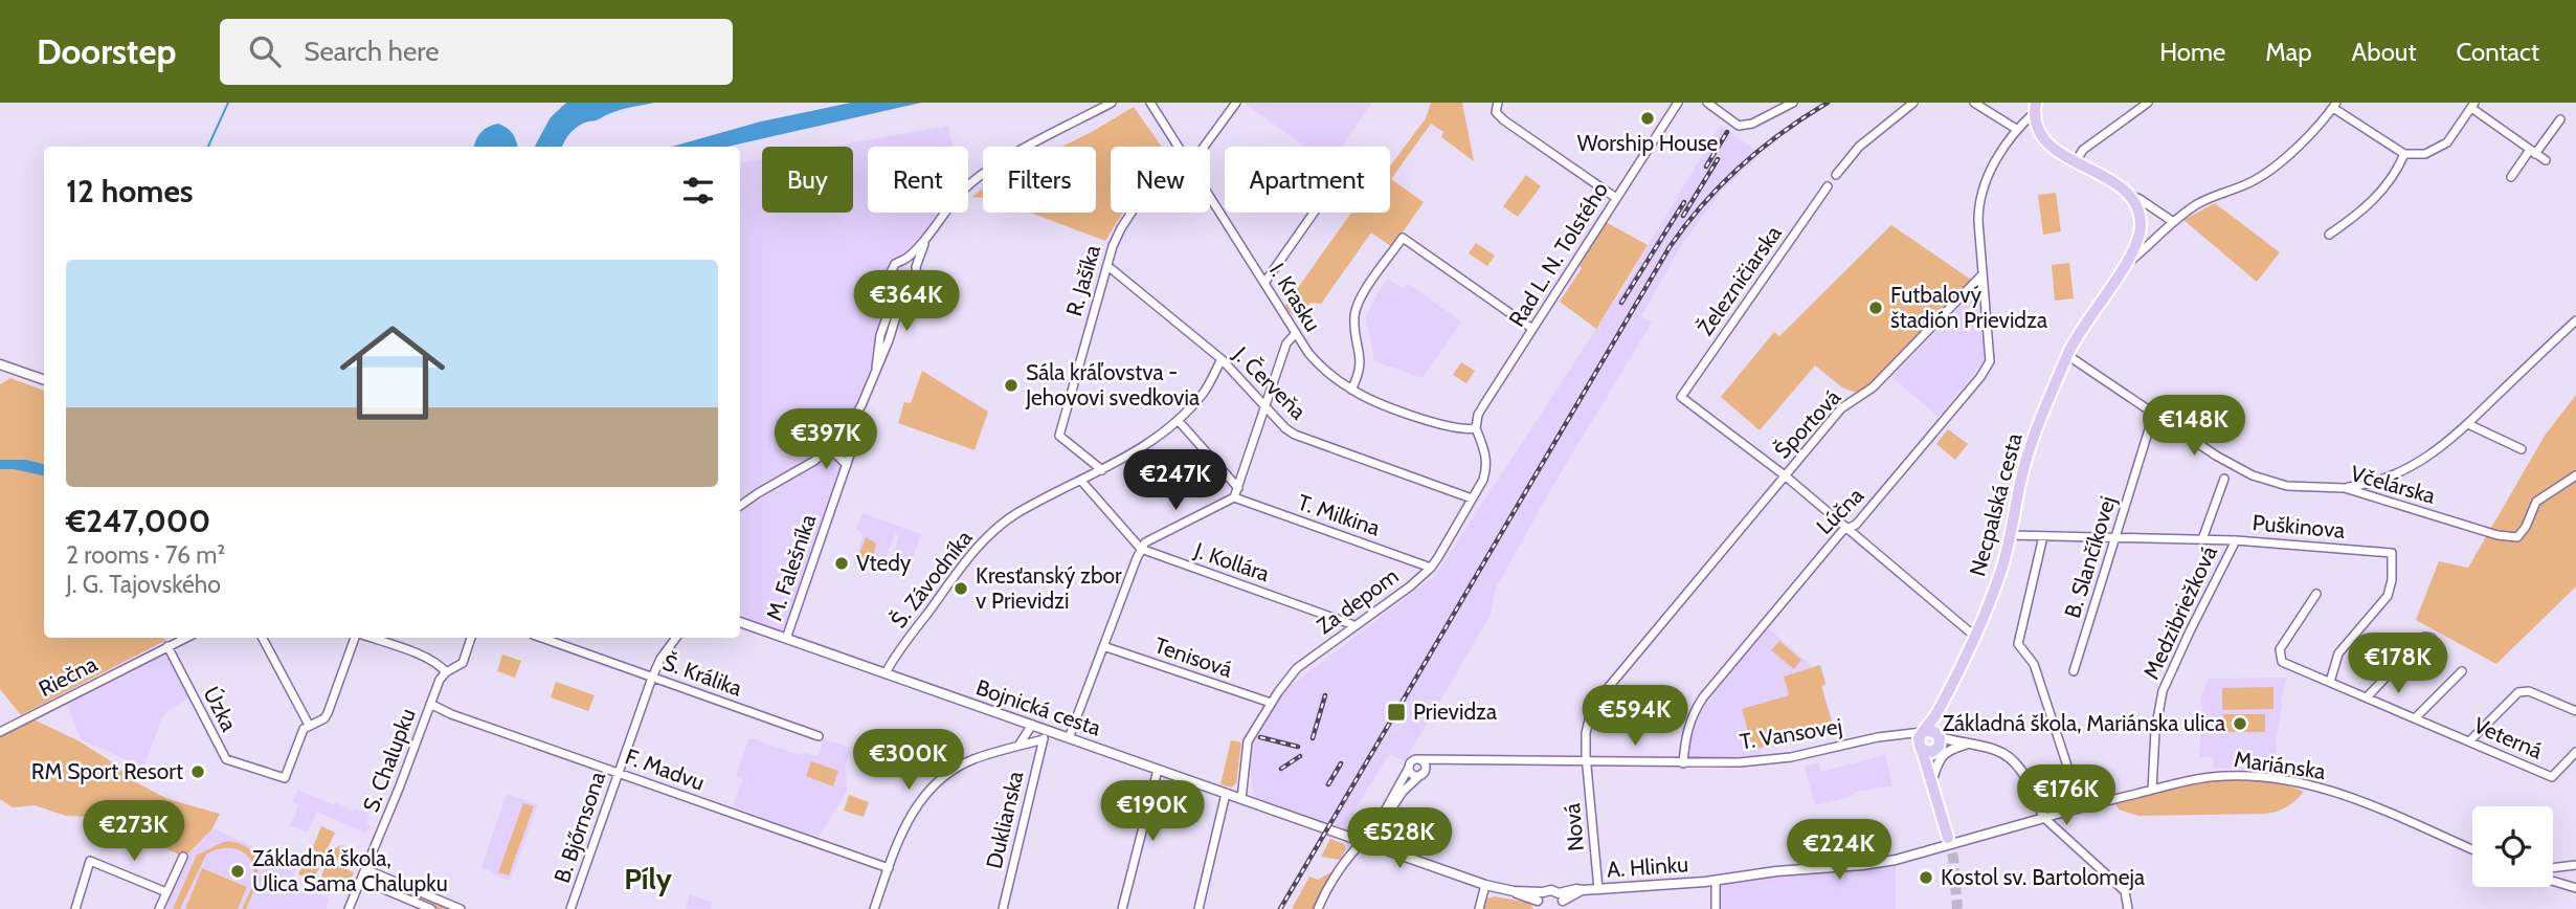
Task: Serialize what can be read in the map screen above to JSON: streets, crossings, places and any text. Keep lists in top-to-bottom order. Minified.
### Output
{"streets":{"main road":["Necpalská cesta"],"street":["Rad L. N. Tolstého","R. Jašíka","Železničiarska","I. Krasku","J. Červeňa","Športová","Včelárska","Lúčna","T. Milkina","Puškinova","B. Slančíkovej","J. Kollára","M. Falešníka","Š. Závodníka","Za depom","Medzibriežková","Tenisová","Š. Králika","Riečna","Bojnická cesta","Úzka","T. Vansovej","Veterná","S. Chalupku","Mariánska","F. Madvu","Duklianska","B. Bjőrnsona","Nová","A. Hlinku"]},"crossings":[["Rad L. N. Tolstého","I. Krasku"],["Rad L. N. Tolstého","Za depom"],["R. Jašíka","J. Červeňa"],["R. Jašíka","Š. Závodníka"],["Železničiarska","Športová"],["I. Krasku","Za depom"],["J. Červeňa","Š. Závodníka"],["J. Červeňa","Za depom"],["Športová","Lúčna"],["Športová","T. Vansovej"],["Športová","Nová"],["Včelárska","Necpalská cesta"],["Včelárska","B. Slančíkovej"],["Necpalská cesta","Puškinova"],["Necpalská cesta","T. Vansovej"],["Lúčna","T. Vansovej"],["T. Milkina","Za depom"],["Puškinova","B. Slančíkovej"],["Puškinova","Medzibriežková"],["Puškinova","Veterná"],["J. Kollára","Š. Závodníka"],["J. Kollára","Za depom"],["M. Falešníka","Bojnická cesta"],["Š. Závodníka","Bojnická cesta"],["Za depom","Tenisová"],["Za depom","Bojnická cesta"],["Medzibriežková","Mariánska"],["Š. Králika","B. Bjőrnsona"],["Riečna","Úzka"],["Bojnická cesta","Duklianska"],["Bojnická cesta","A. Hlinku"],["T. Vansovej","Nová"],["S. Chalupku","F. Madvu"],["Mariánska","A. Hlinku"],["F. Madvu","B. Bjőrnsona"],["Nová","A. Hlinku"]],"districts":["Píly"],"places":{"other":["Worship House","Futbalový štadión Prievidza","Sála kráľovstva - Jehovovi svedkovia","Vtedy","Kresťanský zbor v Prievidzi","Základná škola, Mariánska ulica","RM Sport Resort","Základná škola, Ulica Sama Chalupku","Kostol sv. Bartolomeja"],"transit":["Prievidza"]},"page":{"header":"Doorstep","search":"Search here","nav":["Home","Map","About","Contact"],"chip":["Buy","Rent","Filters","New","Apartment"],"heading":"12 homes","list":[{"name":"€247,000","note":"2 rooms · 76 m² · J. G. Tajovského"}],"price":["€364K","€148K","€397K","€247K","€178K","€594K","€300K","€176K","€190K","€273K","€528K","€224K"]}}
